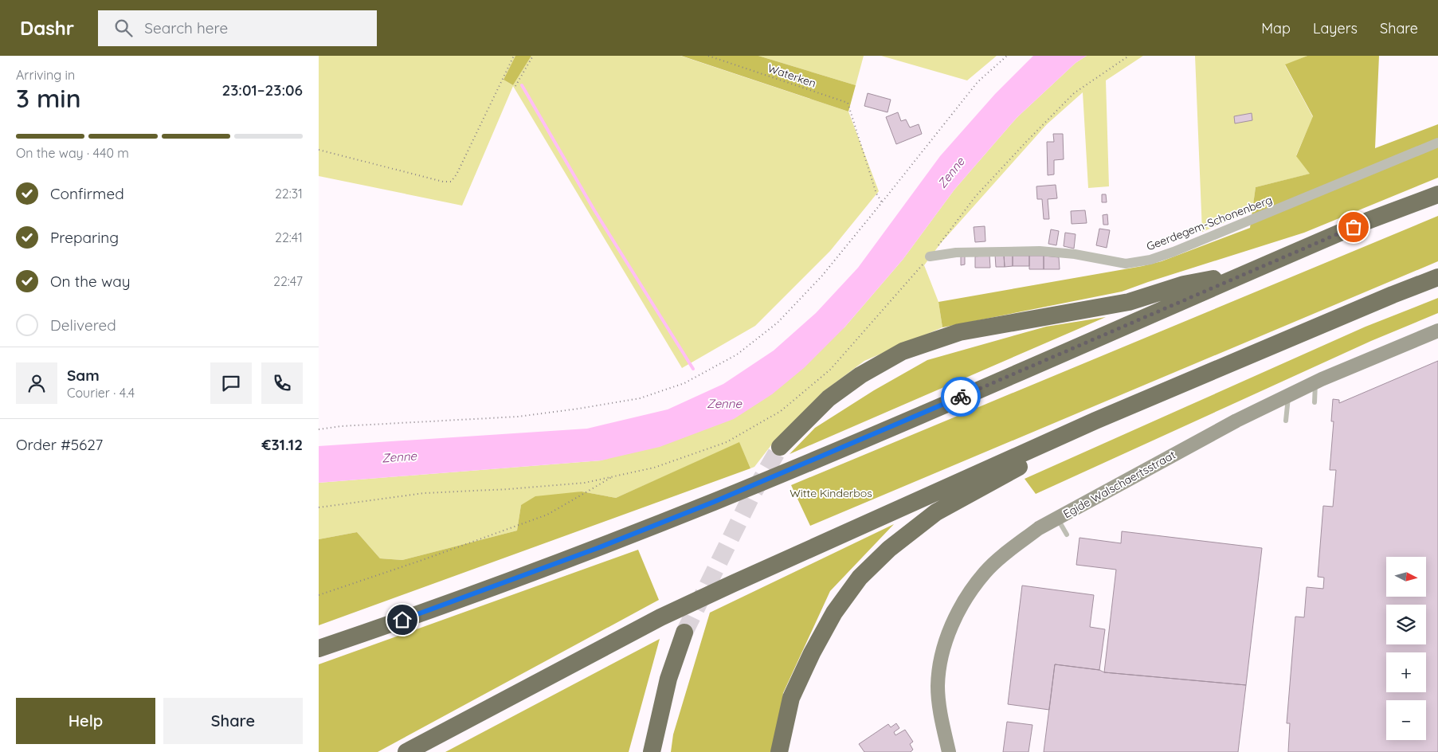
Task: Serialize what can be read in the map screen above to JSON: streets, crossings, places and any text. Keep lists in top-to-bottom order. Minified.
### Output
{"streets":{"main road":["Egide Walschaertsstraat"],"street":["Geerdegem-Schonenberg"],"path":["Waterken"]},"water":["Zenne"],"parks":["Witte Kinderbos"],"north":"right","page":{"header":"Dashr","search":"Search here","nav":["Map","Layers","Share"],"heading":["3 min","Arriving in","23:01–23:06"],"panel":["Sam","Courier · 4.4","Order #5627","€31.12"],"bar":"On the way · 440 m","list":[["Confirmed","22:31"],["Preparing","22:41"],["On the way","22:47"],"Delivered"],"map_buttons":["+","−"],"buttons":["Help","Share"]}}
